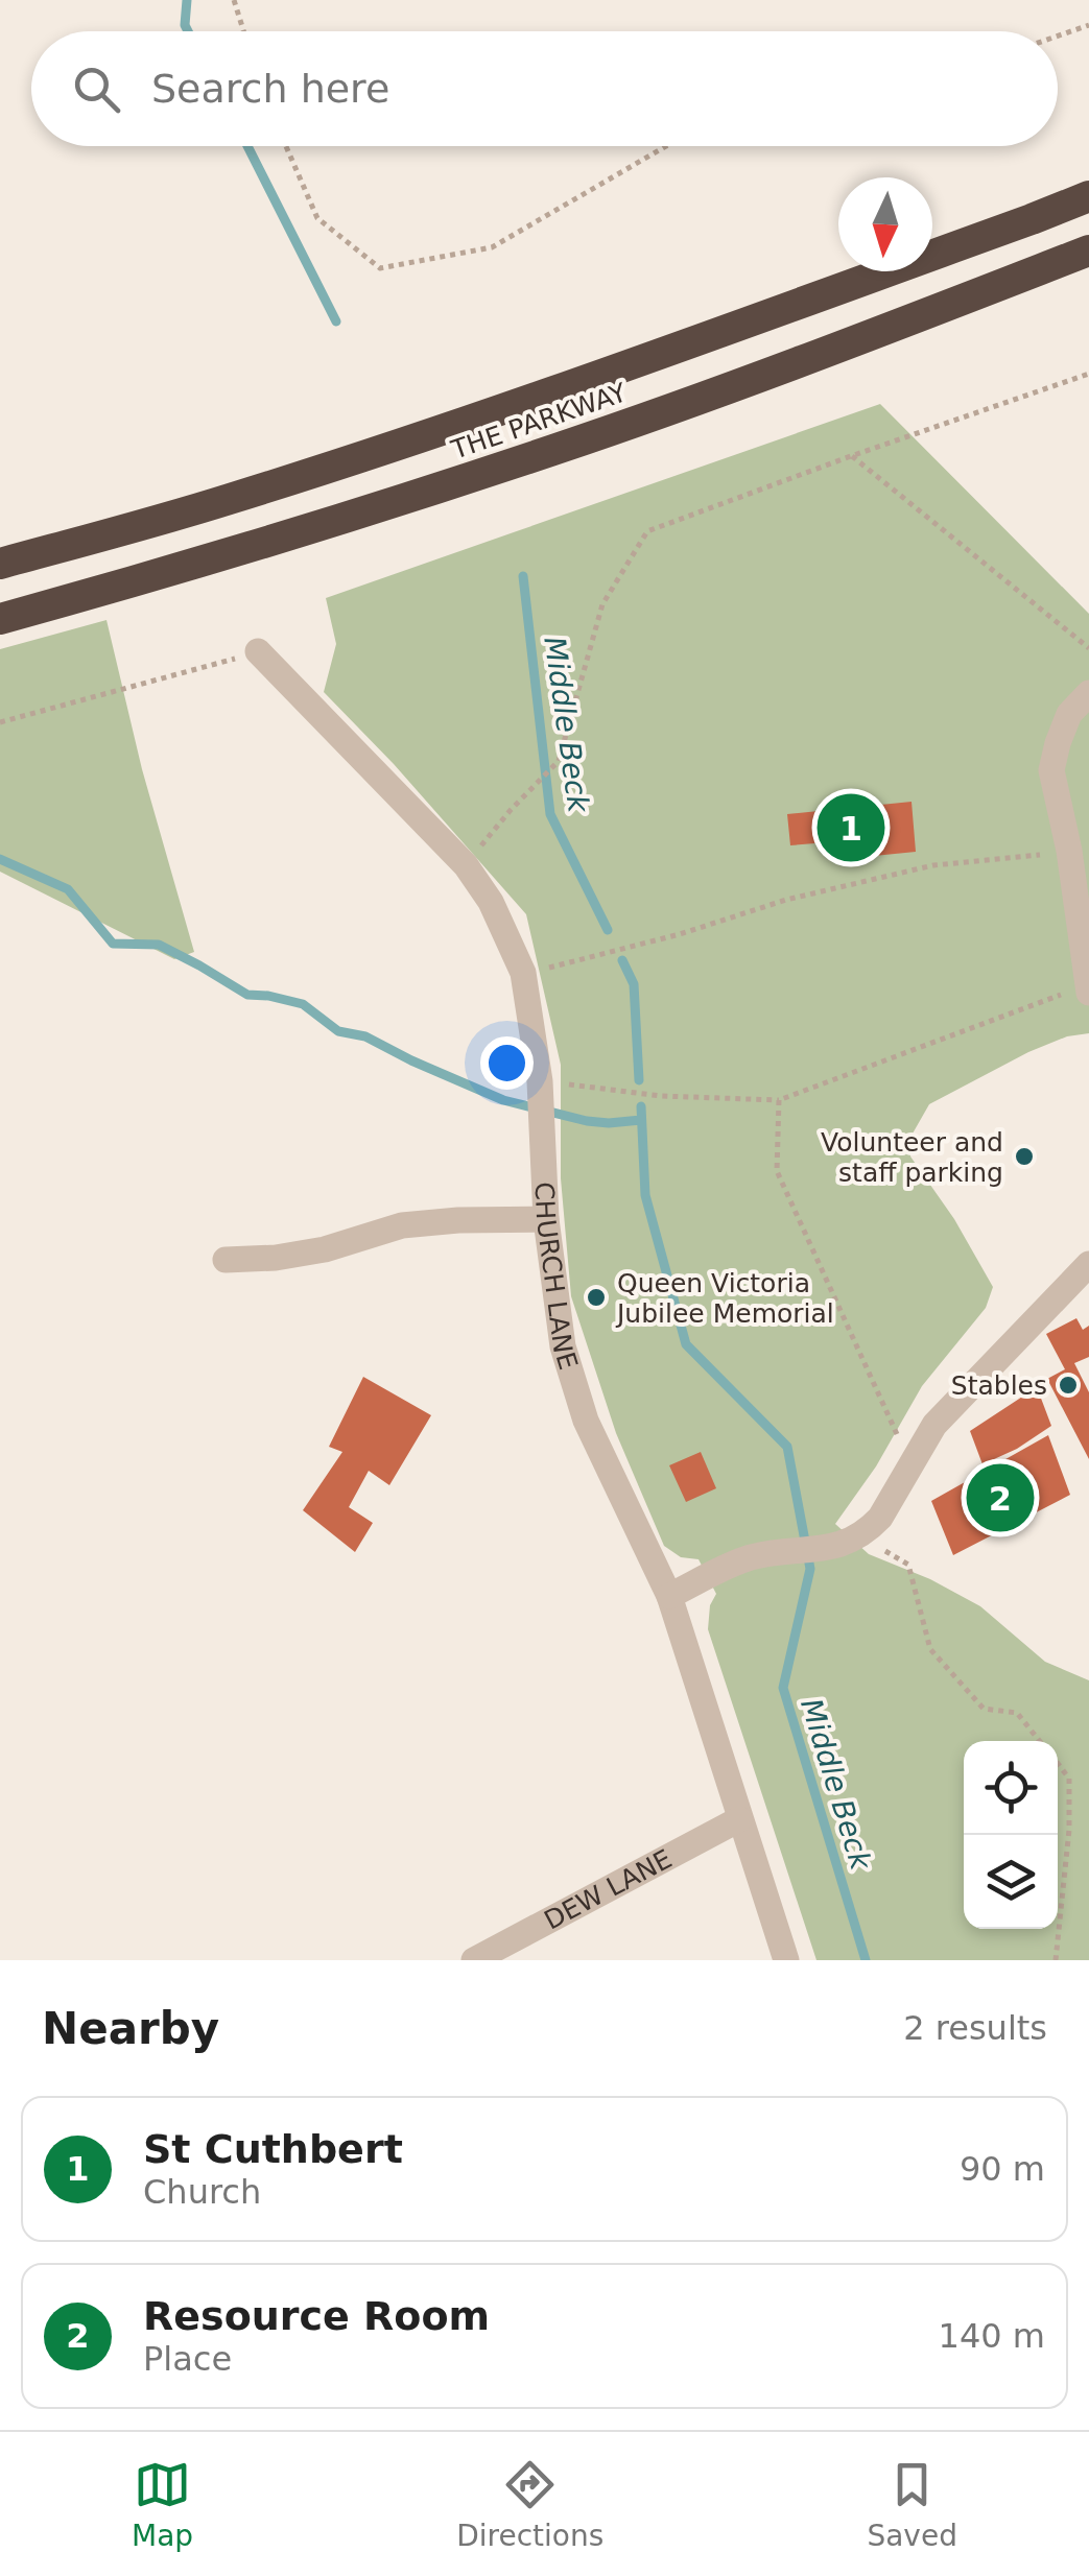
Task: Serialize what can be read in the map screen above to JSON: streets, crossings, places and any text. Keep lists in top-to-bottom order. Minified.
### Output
{"streets":{"highway":["THE PARKWAY"],"street":["CHURCH LANE","DEW LANE"]},"crossings":[["CHURCH LANE","DEW LANE"]],"water":["Middle Beck"],"places":["Volunteer and staff parking","Queen Victoria Jubilee Memorial","Stables"],"north":"bottom","page":{"search":"Search here","pins":["1","2"],"heading":["Nearby","2 results"],"list":[{"mark":"1","name":"St Cuthbert","note":"Church","value":"90 m"},{"mark":"2","name":"Resource Room","note":"Place","value":"140 m"}],"nav":["Map","Directions","Saved"]}}
